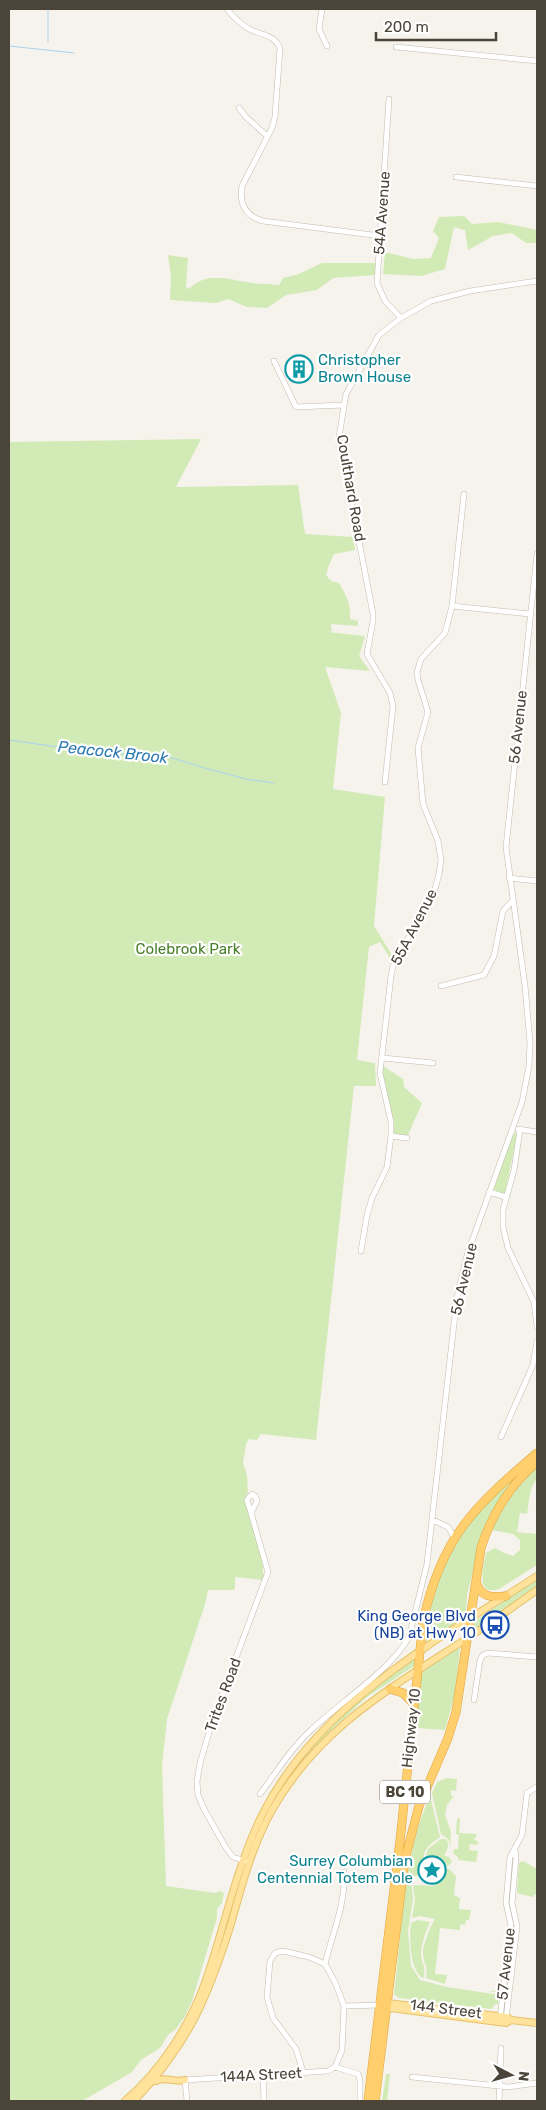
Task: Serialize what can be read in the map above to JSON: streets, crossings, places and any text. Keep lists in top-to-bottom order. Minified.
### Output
{"streets":{"highway":["Highway 10","BC 10"],"main road":["144 Street"],"street":["54A Avenue","Coulthard Road","56 Avenue","55A Avenue","Trites Road","57 Avenue","144A Street"]},"crossings":[["54A Avenue","Coulthard Road"],["Highway 10","144 Street"],["57 Avenue","144 Street"]],"water":["Peacock Brook"],"parks":["Colebrook Park"],"places":{"building":["Christopher Brown House"],"bus stop":["King George Blvd (NB) at Hwy 10"],"place":["Surrey Columbian Centennial Totem Pole"]},"scale_bar":"200 m","north":"right"}
